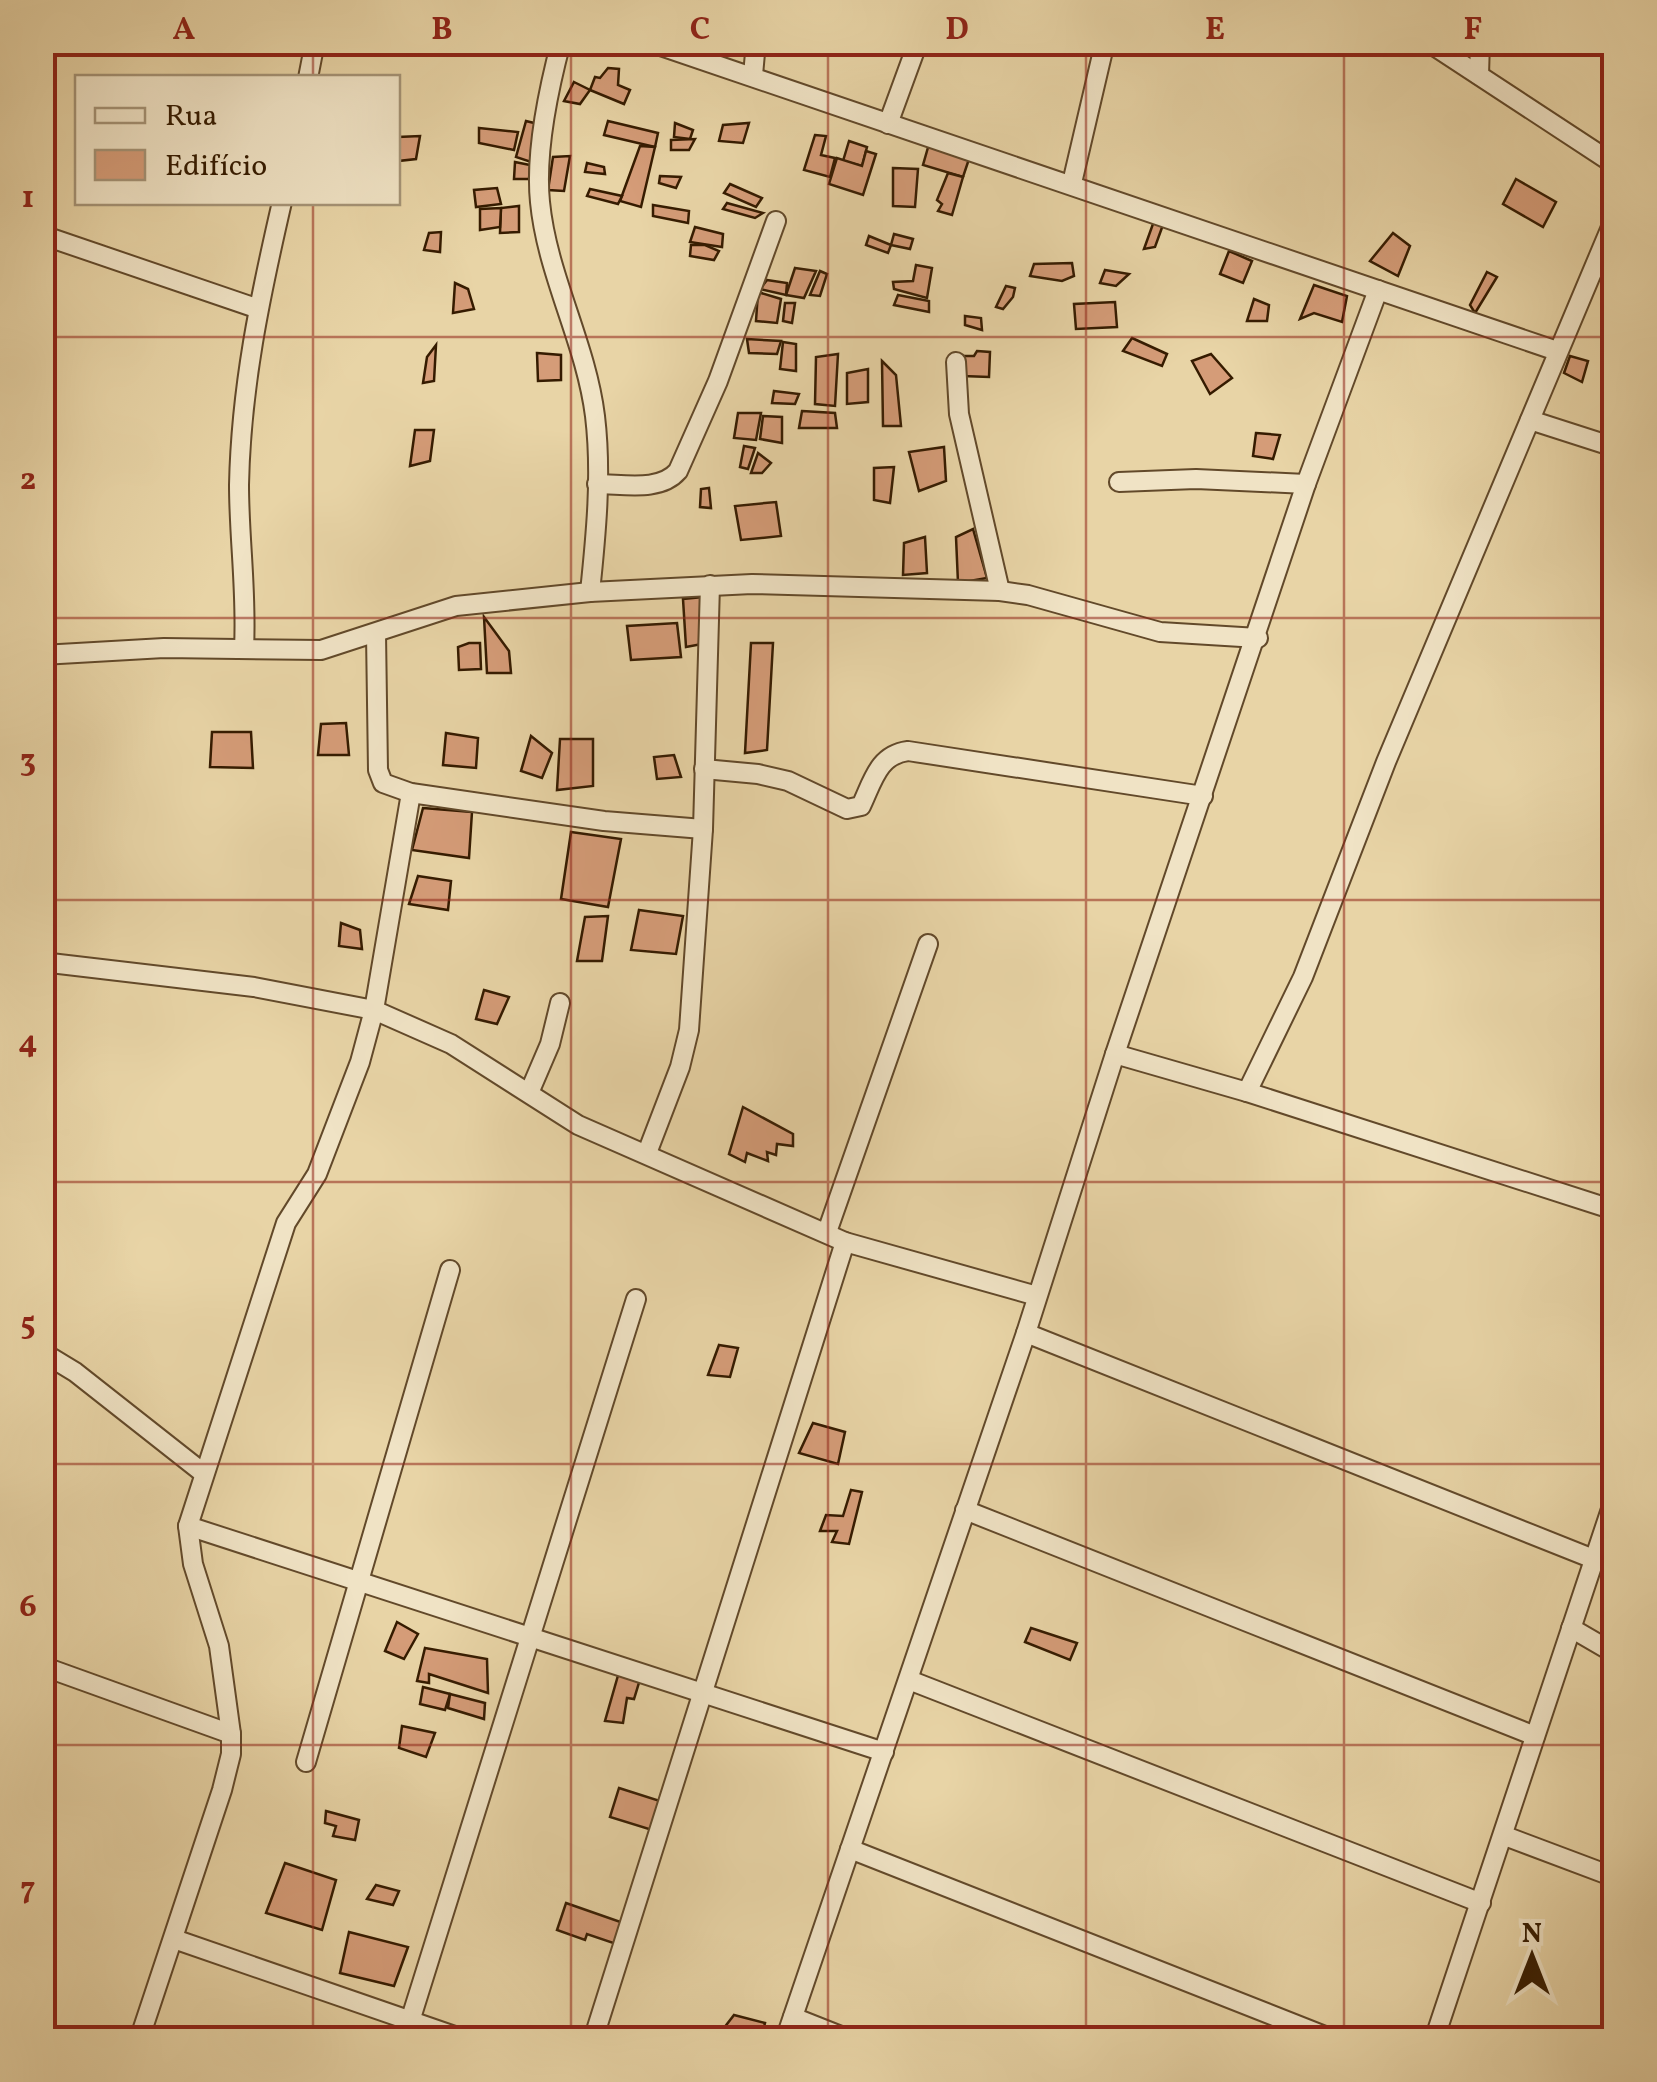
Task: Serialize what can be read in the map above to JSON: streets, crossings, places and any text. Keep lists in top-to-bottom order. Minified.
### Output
{"legend":["Rua","Edifício"],"north":"top","grid":{"columns":["A","B","C","D","E","F"],"rows":["1","2","3","4","5","6","7"]}}
